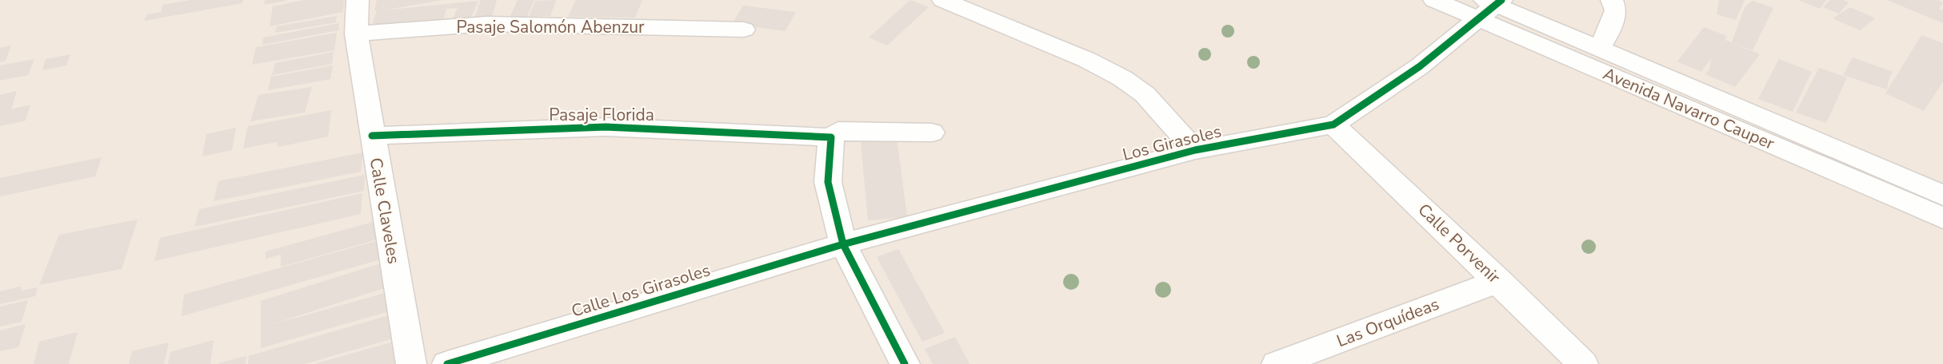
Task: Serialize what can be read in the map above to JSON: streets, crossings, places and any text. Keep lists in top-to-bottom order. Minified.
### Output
{"streets":{"street":["Pasaje Salomón Abenzur","Avenida Navarro Cauper","Pasaje Florida","Los Girasoles","Calle Claveles","Calle Porvenir","Calle Los Girasoles","Las Orquídeas"]},"crossings":[["Pasaje Salomón Abenzur","Calle Claveles"],["Avenida Navarro Cauper","Los Girasoles"],["Pasaje Florida","Calle Claveles"],["Los Girasoles","Calle Porvenir"],["Los Girasoles","Calle Los Girasoles"],["Calle Porvenir","Las Orquídeas"]]}
